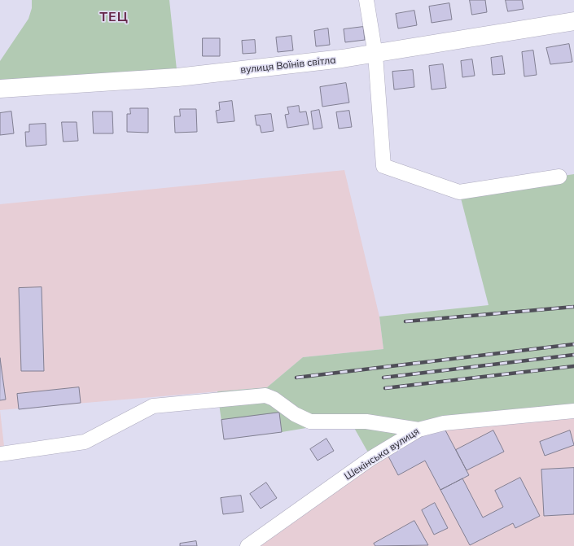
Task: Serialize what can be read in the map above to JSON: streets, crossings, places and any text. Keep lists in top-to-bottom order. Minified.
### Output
{"streets":{"street":["вулиця Воїнів світла","Шекінська вулиця"]},"districts":["ТЕЦ"]}
